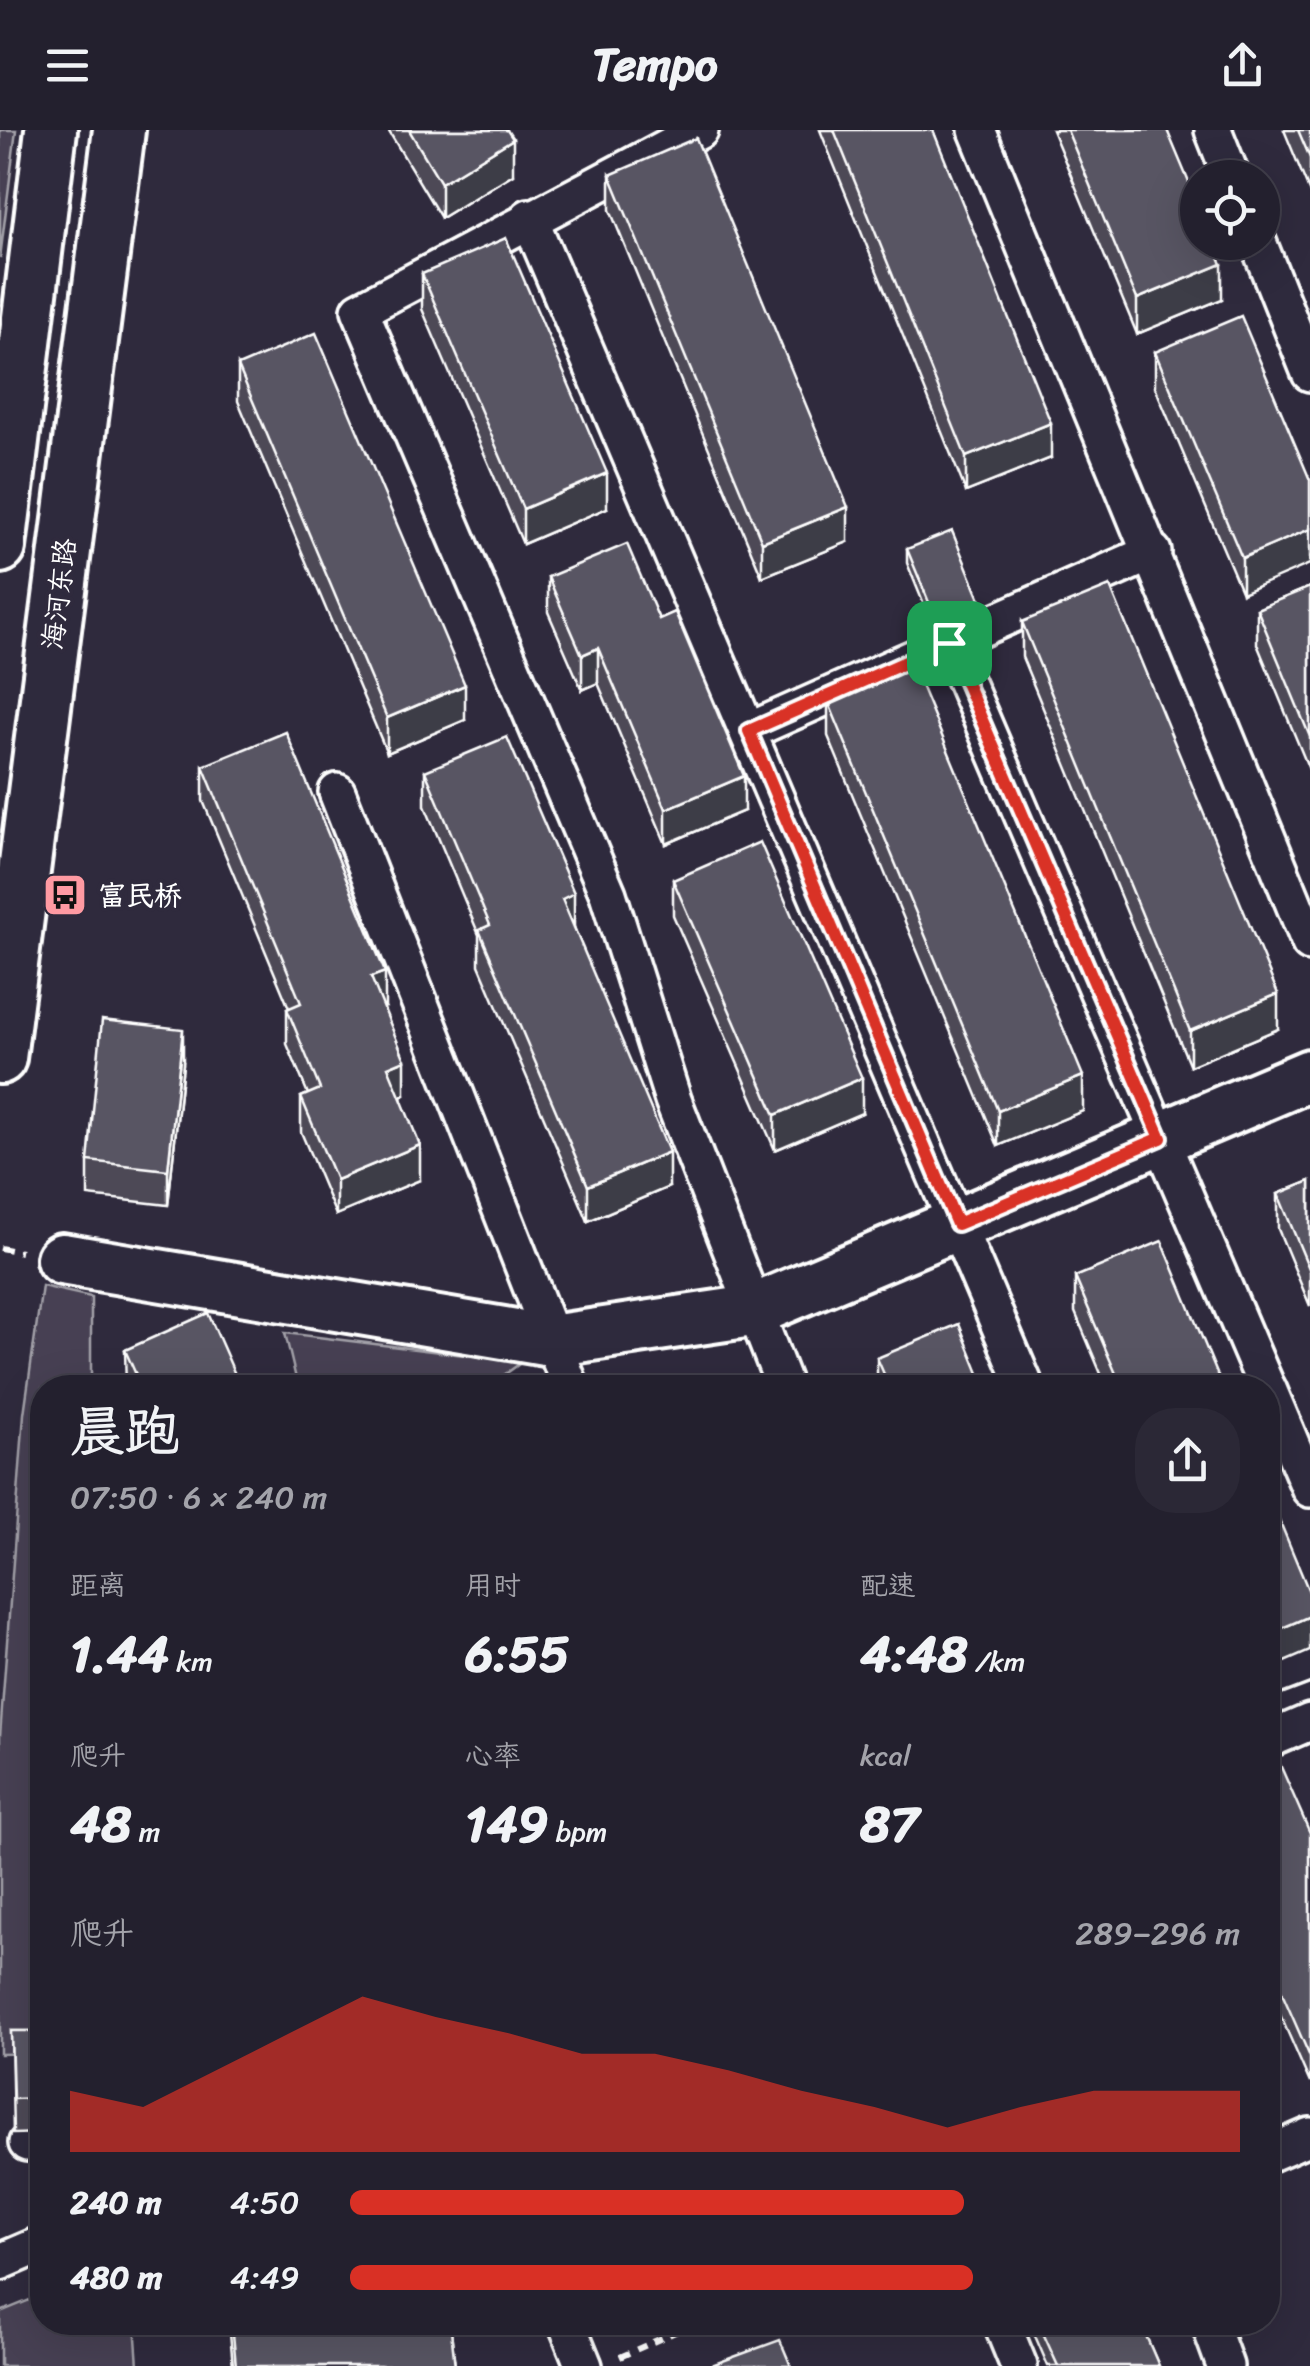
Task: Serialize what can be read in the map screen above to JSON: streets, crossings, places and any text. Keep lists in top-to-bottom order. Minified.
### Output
{"streets":{"main road":["海河东路"]},"places":{"bus stop":["富民桥"]},"page":{"header":"Tempo","heading":["晨跑","07:50 · 6 × 240 m"],"stats":[["距离","1.44 km"],["用时","6:55"],["配速","4:48 /km"],["爬升","48 m"],["心率","149 bpm"],["kcal","87"]],"chart":["爬升","289–296 m"],"list":[{"name":"240 m","note":"4:50"},{"name":"480 m","note":"4:49"}]}}
